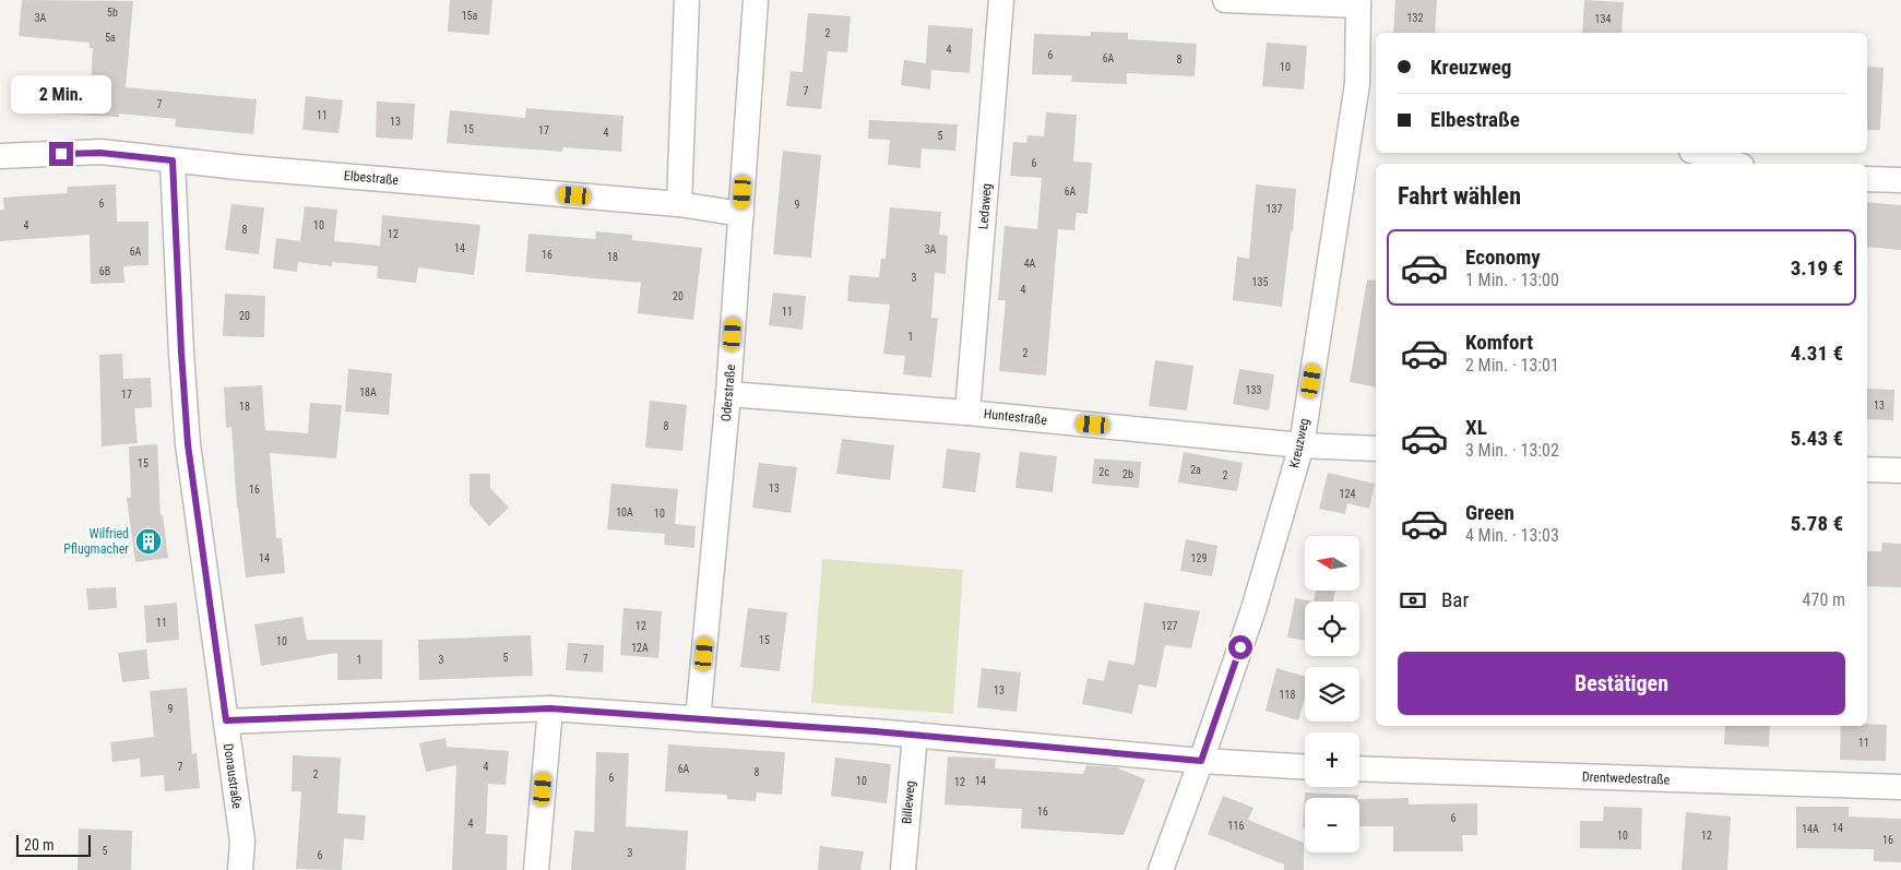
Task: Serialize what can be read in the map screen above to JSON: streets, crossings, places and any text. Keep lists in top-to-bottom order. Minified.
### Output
{"streets":{"street":["Elbestraße","Ledaweg","Oderstraße","Huntestraße","Kreuzweg","Donaustraße","Drentwedestraße","Billeweg"]},"crossings":[["Elbestraße","Oderstraße"],["Elbestraße","Donaustraße"],["Ledaweg","Huntestraße"],["Oderstraße","Huntestraße"],["Huntestraße","Kreuzweg"]],"places":{"building":["Wilfried Pflugmacher"]},"house_numbers":["5b","15a","3A","132","134","2","5a","4","6","6A","8","10","7","7","11","13","15","17","4","5","6","6A","6","9","137","4","10","8","12","14","3A","6A","16","18","4A","6B","3","135","4","20","11","20","1","2","133","18A","17","13","18","8","15","2a","2c","2b","2","13","16","124","10A","10","14","129","11","12","127","15","10","12A","5","7","1","3","13","118","9","11","7","4","6A","8","2","6","10","14","12","16","6","4","116","14","14A","10","12","16","5","3","6"],"scale_bar":"20 m","north":"left","page":{"banner":["Kreuzweg","Elbestraße"],"bubble":"2 Min.","heading":"Fahrt wählen","list":[{"name":"Economy","note":"1 Min. · 13:00","value":"3.19 €"},{"name":"Komfort","note":"2 Min. · 13:01","value":"4.31 €"},{"name":"XL","note":"3 Min. · 13:02","value":"5.43 €"},{"name":"Green","note":"4 Min. · 13:03","value":"5.78 €"}],"map_buttons":["+","−"],"pay":["Bar","470 m"],"buttons":"Bestätigen","scale":"20 m"}}
